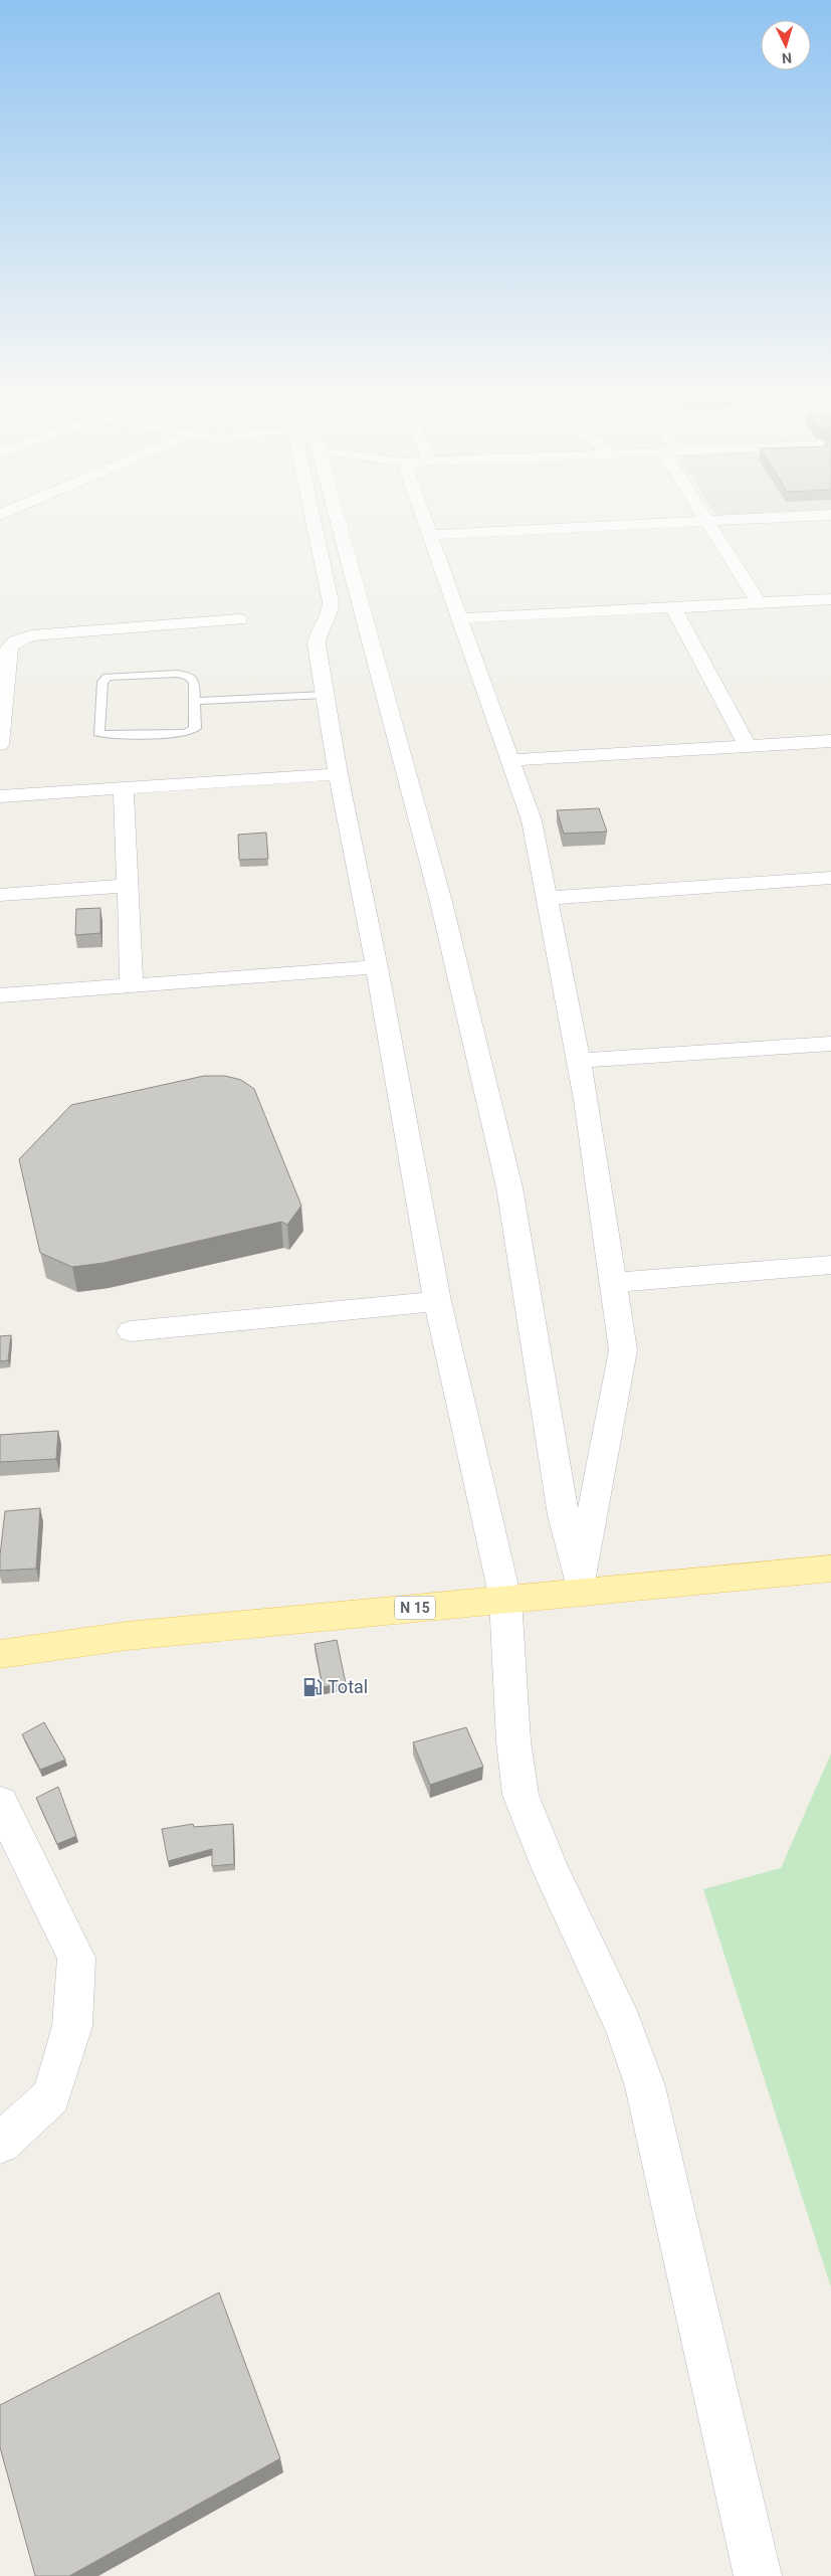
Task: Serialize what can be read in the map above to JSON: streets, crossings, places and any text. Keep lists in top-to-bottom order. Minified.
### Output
{"streets":{"main road":["N 15"]},"places":{"fuel station":["Total"]},"north":"bottom"}
